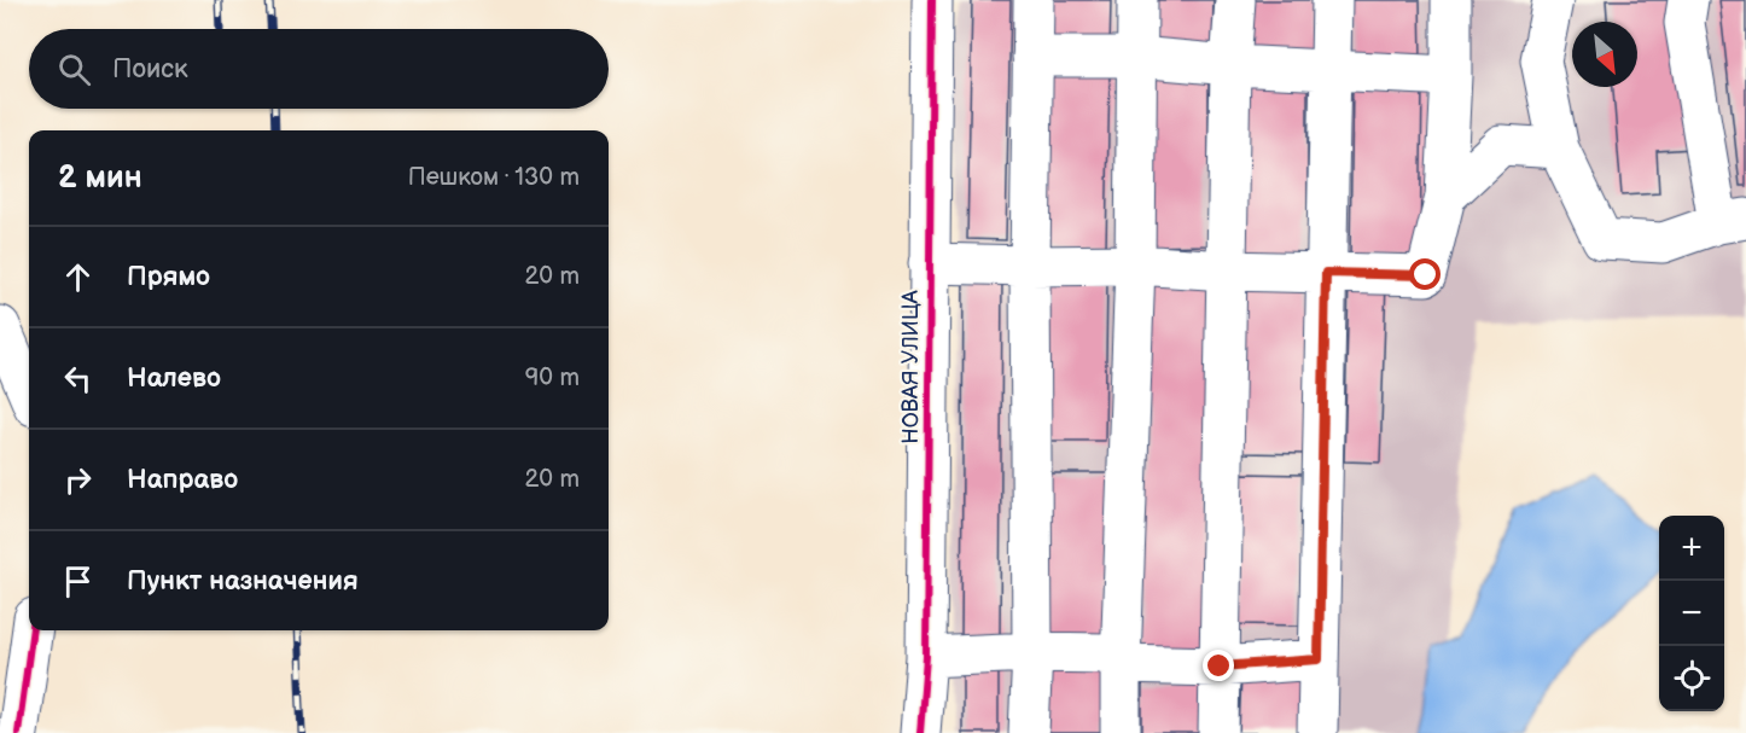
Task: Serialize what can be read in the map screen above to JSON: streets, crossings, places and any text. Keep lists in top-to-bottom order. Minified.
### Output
{"streets":{"street":["НОВАЯ УЛИЦА"]},"north":"bottom right","page":{"search":"Поиск","heading":["2 мин","Пешком · 130 m"],"list":[["Прямо","20 m"],["Налево","90 m"],["Направо","20 m"],"Пункт назначения"],"map_buttons":["+","−"]}}
